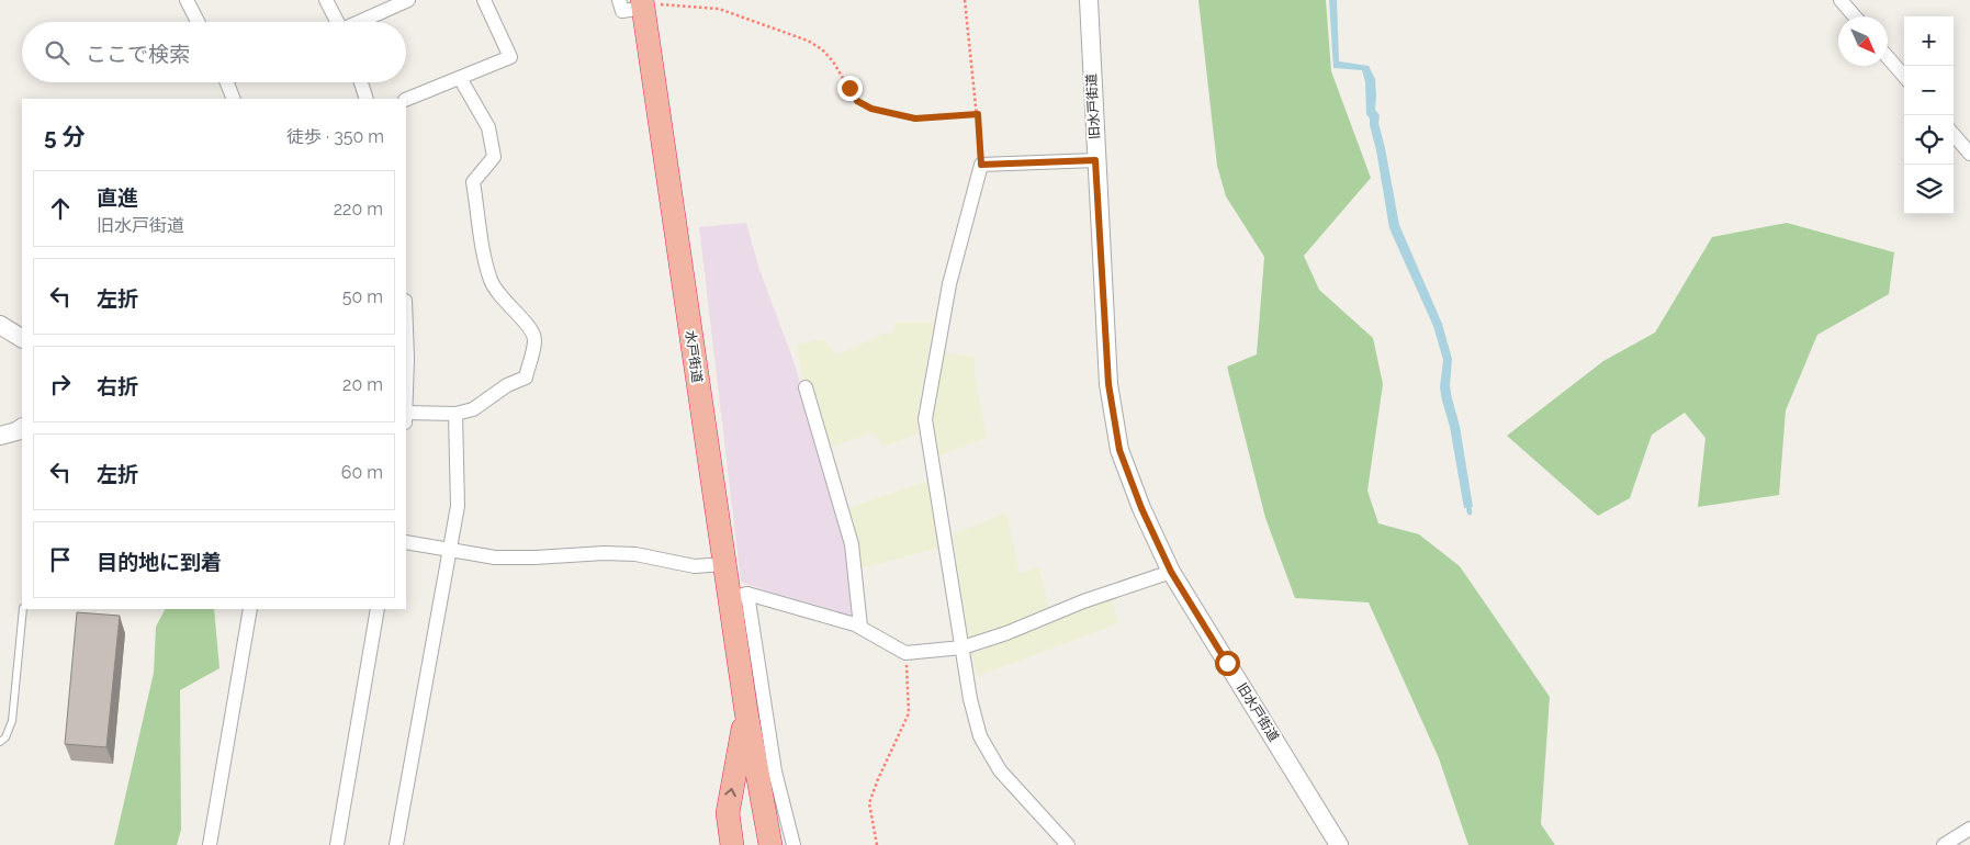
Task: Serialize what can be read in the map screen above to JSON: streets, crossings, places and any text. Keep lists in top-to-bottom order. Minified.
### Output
{"streets":{"highway":["水戸街道"],"street":["旧水戸街道"]},"north":"bottom right","page":{"map_buttons":["+","−"],"search":"ここで検索","heading":["5 分","徒歩 · 350 m"],"list":[["直進","旧水戸街道","220 m"],["左折","50 m"],["右折","20 m"],["左折","60 m"],"目的地に到着"]}}
